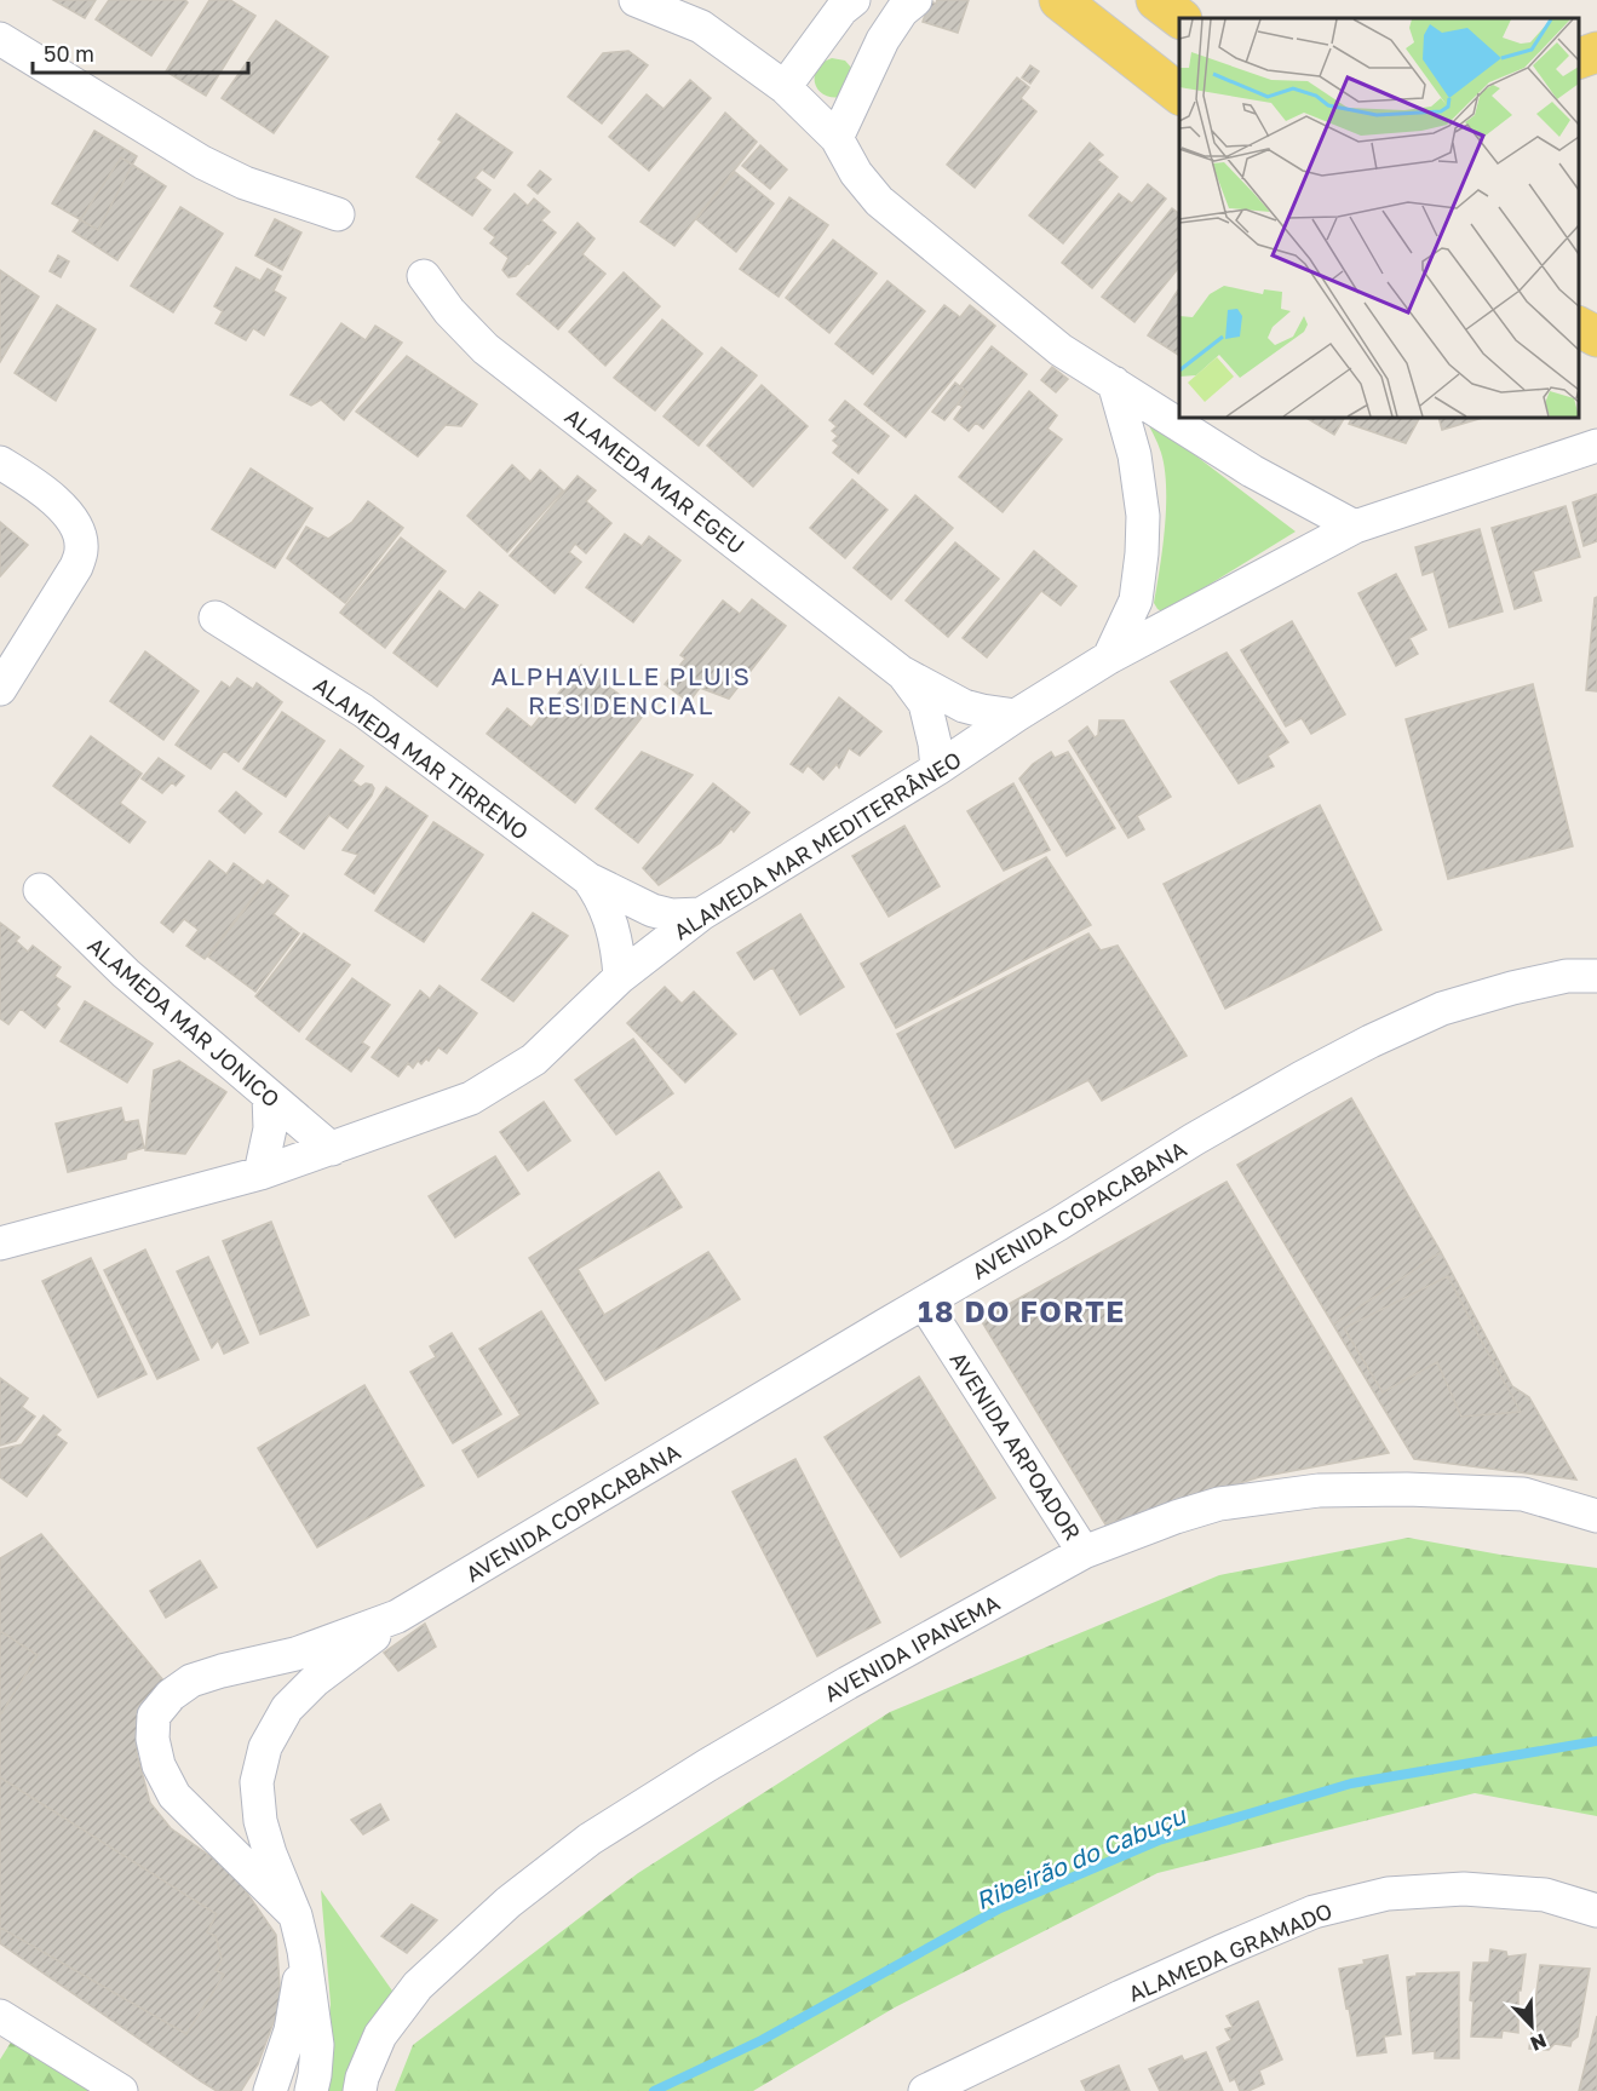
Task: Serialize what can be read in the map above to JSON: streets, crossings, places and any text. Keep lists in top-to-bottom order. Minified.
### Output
{"streets":{"street":["ALAMEDA MAR EGEU","ALAMEDA MAR TIRRENO","ALAMEDA MAR MEDITERRÂNEO","ALAMEDA MAR JONICO","AVENIDA COPACABANA","AVENIDA ARPOADOR","AVENIDA IPANEMA","ALAMEDA GRAMADO"]},"crossings":[["ALAMEDA MAR EGEU","ALAMEDA MAR MEDITERRÂNEO"],["ALAMEDA MAR TIRRENO","ALAMEDA MAR MEDITERRÂNEO"],["ALAMEDA MAR MEDITERRÂNEO","ALAMEDA MAR JONICO"],["AVENIDA COPACABANA","AVENIDA ARPOADOR"],["AVENIDA ARPOADOR","AVENIDA IPANEMA"]],"districts":["ALPHAVILLE PLUIS RESIDENCIAL","18 DO FORTE"],"water":["Ribeirão do Cabuçu"],"scale_bar":"50 m","north":"bottom right"}
